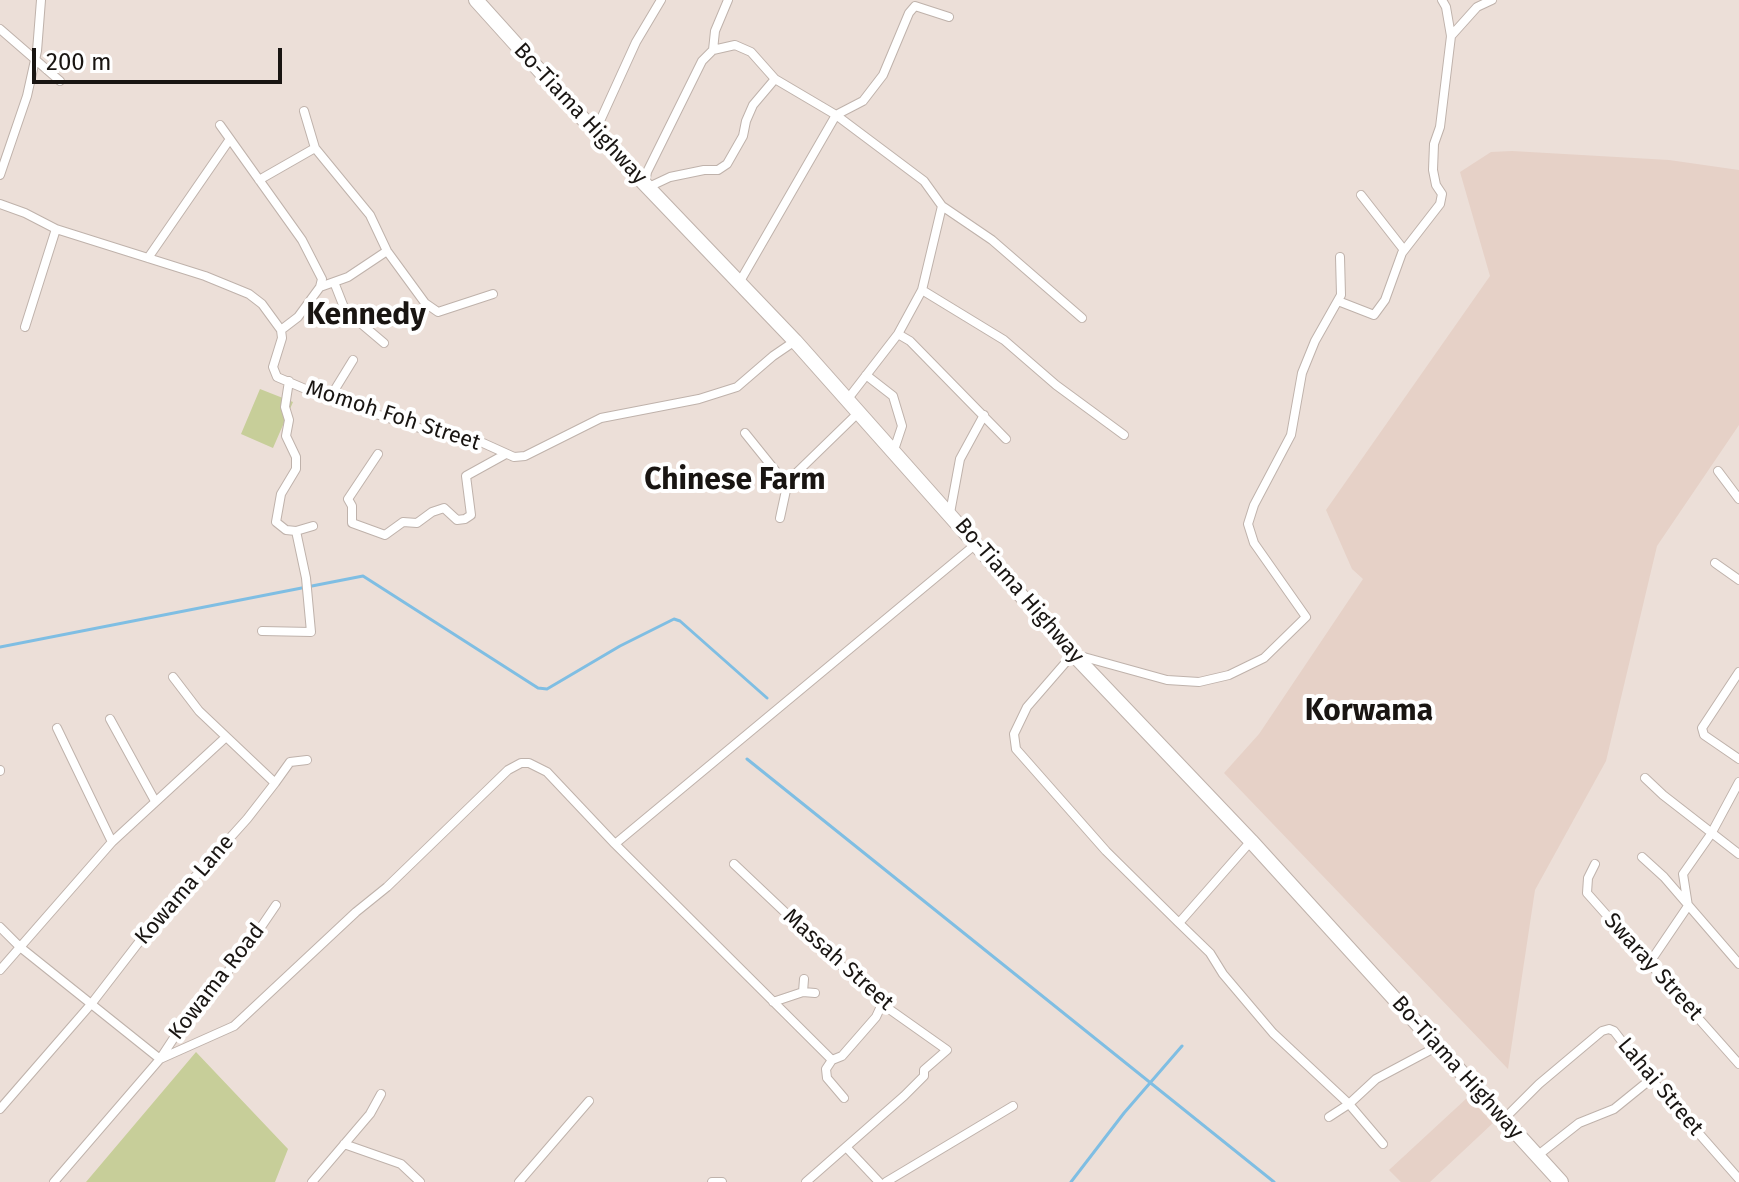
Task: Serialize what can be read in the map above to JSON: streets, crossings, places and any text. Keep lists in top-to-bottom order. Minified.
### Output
{"streets":{"highway":["Bo-Tiama Highway"],"street":["Momoh Foh Street","Kowama Lane","Massah Street","Swaray Street","Kowama Road","Lahai Street"]},"crossings":[["Bo-Tiama Highway","Momoh Foh Street"],["Bo-Tiama Highway","Lahai Street"]],"districts":["Kennedy","Chinese Farm","Korwama"],"scale_bar":"200 m"}
